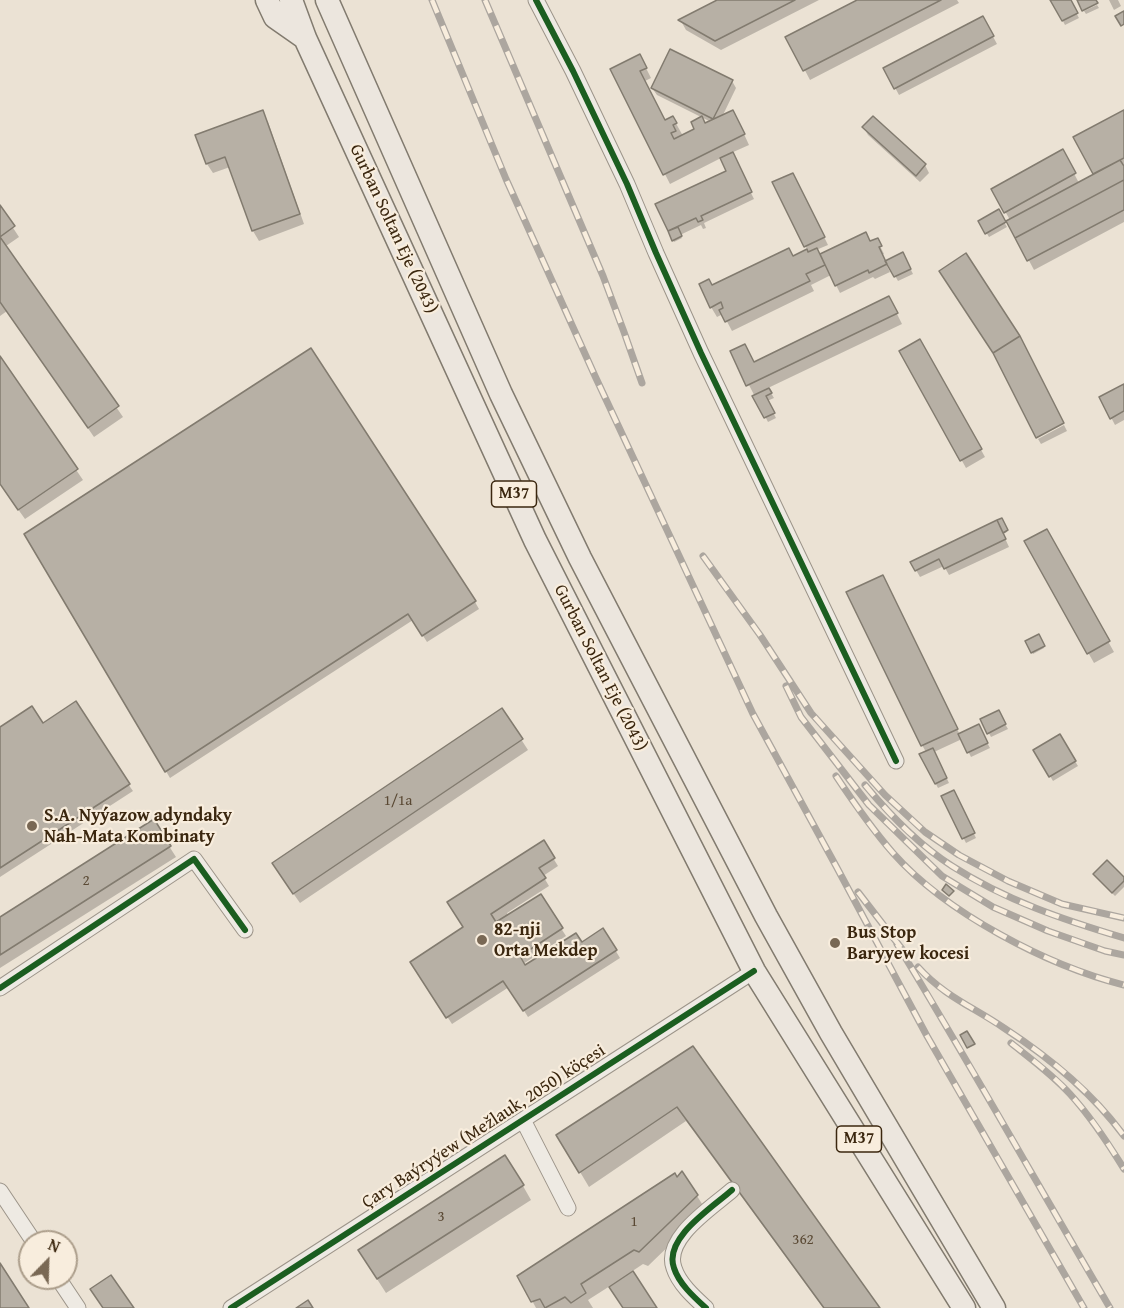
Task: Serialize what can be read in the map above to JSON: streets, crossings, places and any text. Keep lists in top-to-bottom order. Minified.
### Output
{"streets":{"highway":["Gurban Soltan Eje (2043)","M37"],"street":["Çary Baýryýew (Mežlauk, 2050) köçesi"]},"crossings":[["Gurban Soltan Eje (2043)","Çary Baýryýew (Mežlauk, 2050) köçesi"]],"places":["S.A. Nyýazow adyndaky Nah-Mata Kombinaty","82-nji Orta Mekdep","Bus Stop Baryyew kocesi"],"house_numbers":["1/1а","2","3","1","362"],"north":"top right"}
